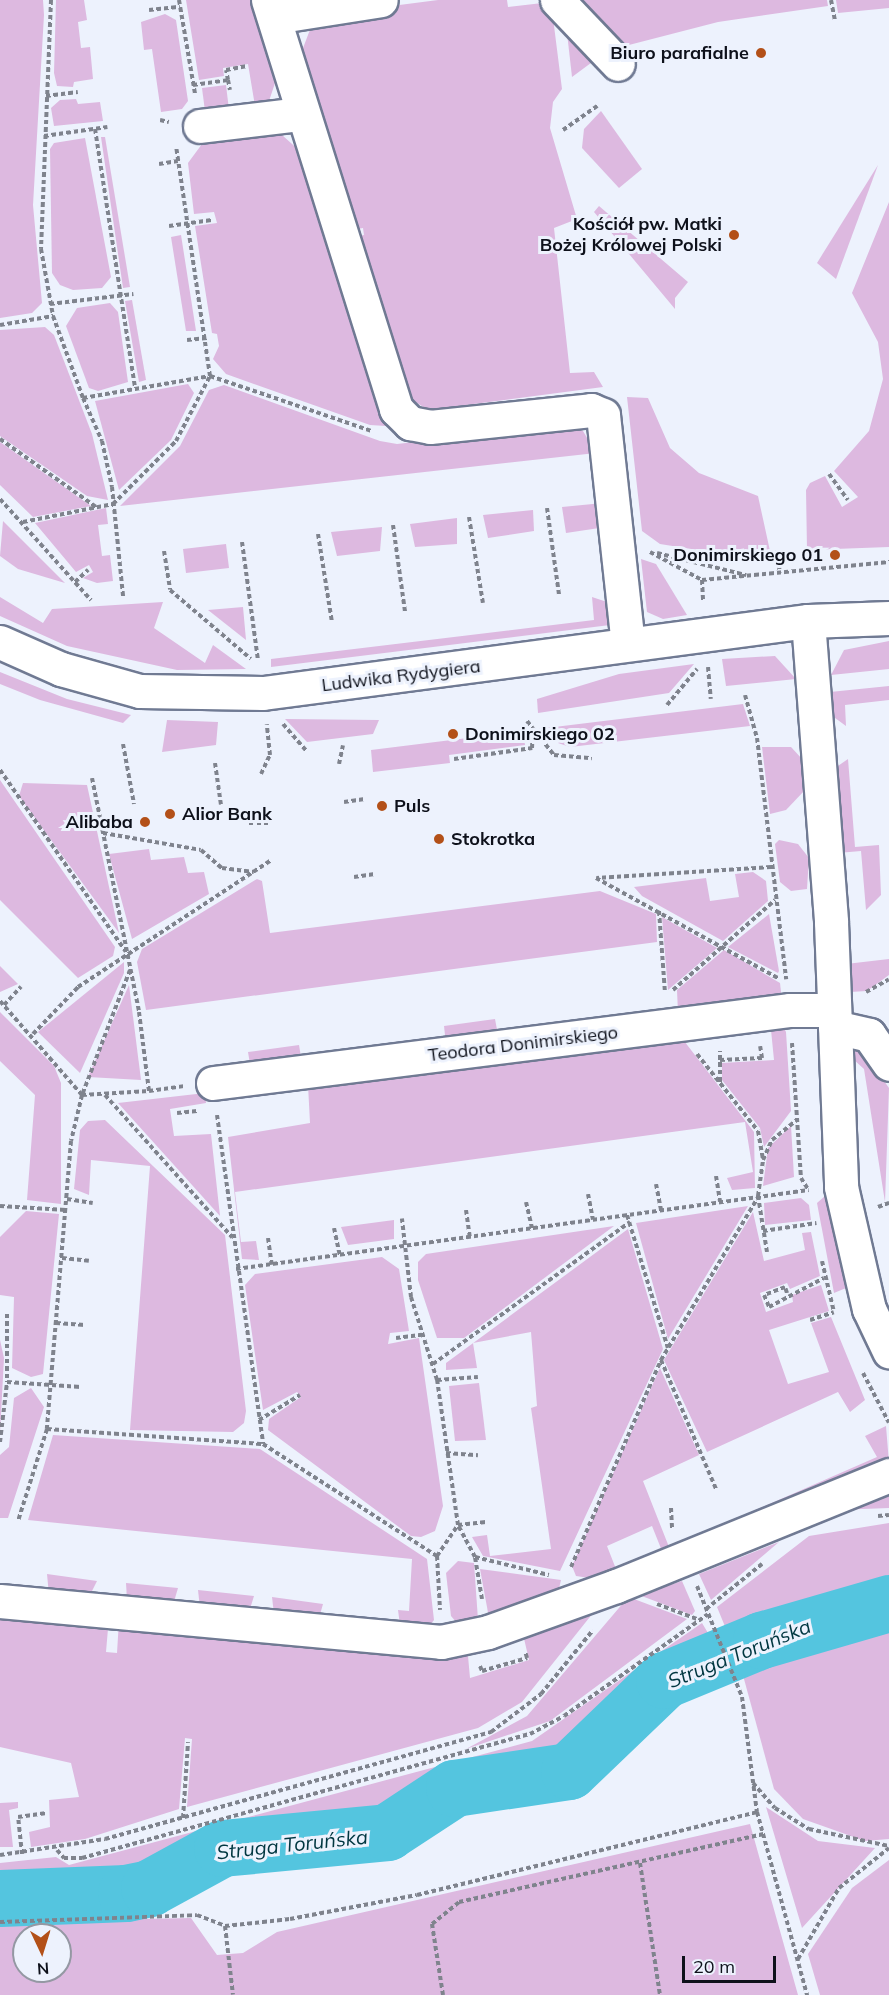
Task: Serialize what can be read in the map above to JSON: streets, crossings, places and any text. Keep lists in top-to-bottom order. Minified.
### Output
{"streets":{"street":["Ludwika Rydygiera","Teodora Donimirskiego"]},"water":["Struga Toruńska"],"places":["Biuro parafialne","Kościół pw. Matki Bożej Królowej Polski","Donimirskiego 01","Donimirskiego 02","Puls","Alior Bank","Alibaba","Stokrotka"],"scale_bar":"20 m","north":"bottom"}
